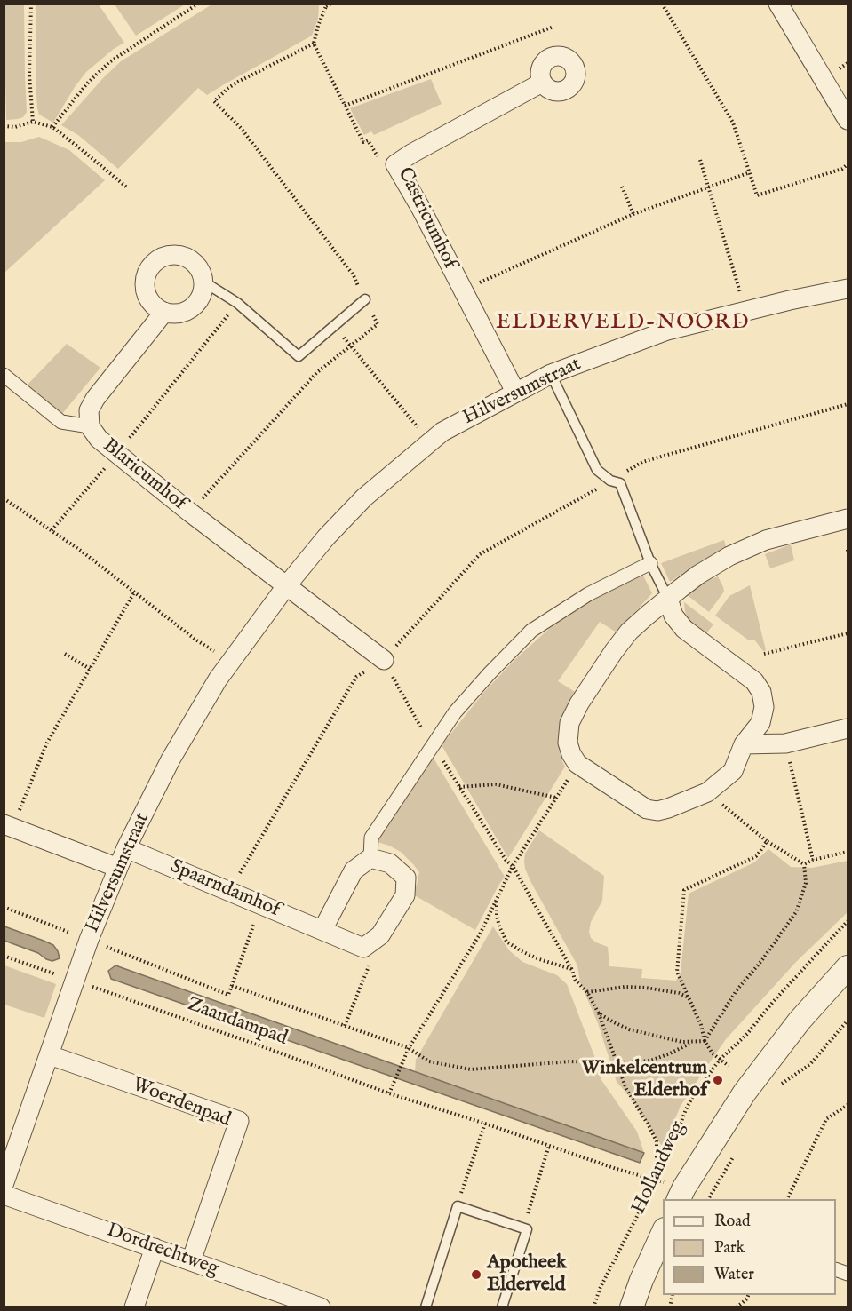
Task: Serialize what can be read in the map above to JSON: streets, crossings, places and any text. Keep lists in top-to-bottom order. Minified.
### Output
{"streets":{"street":["Castricumhof","Hilversumstraat","Blaricumhof","Spaarndamhof","Woerdenpad","Hollandweg","Dordrechtweg"],"path":["Zaandampad"]},"crossings":[["Castricumhof","Hilversumstraat"],["Hilversumstraat","Blaricumhof"],["Hilversumstraat","Spaarndamhof"],["Hilversumstraat","Zaandampad"],["Hilversumstraat","Woerdenpad"],["Zaandampad","Hollandweg"],["Woerdenpad","Dordrechtweg"]],"districts":["ELDERVELD-NOORD"],"places":["Winkelcentrum Elderhof","Apotheek Elderveld"],"legend":["Road","Park","Water"]}
